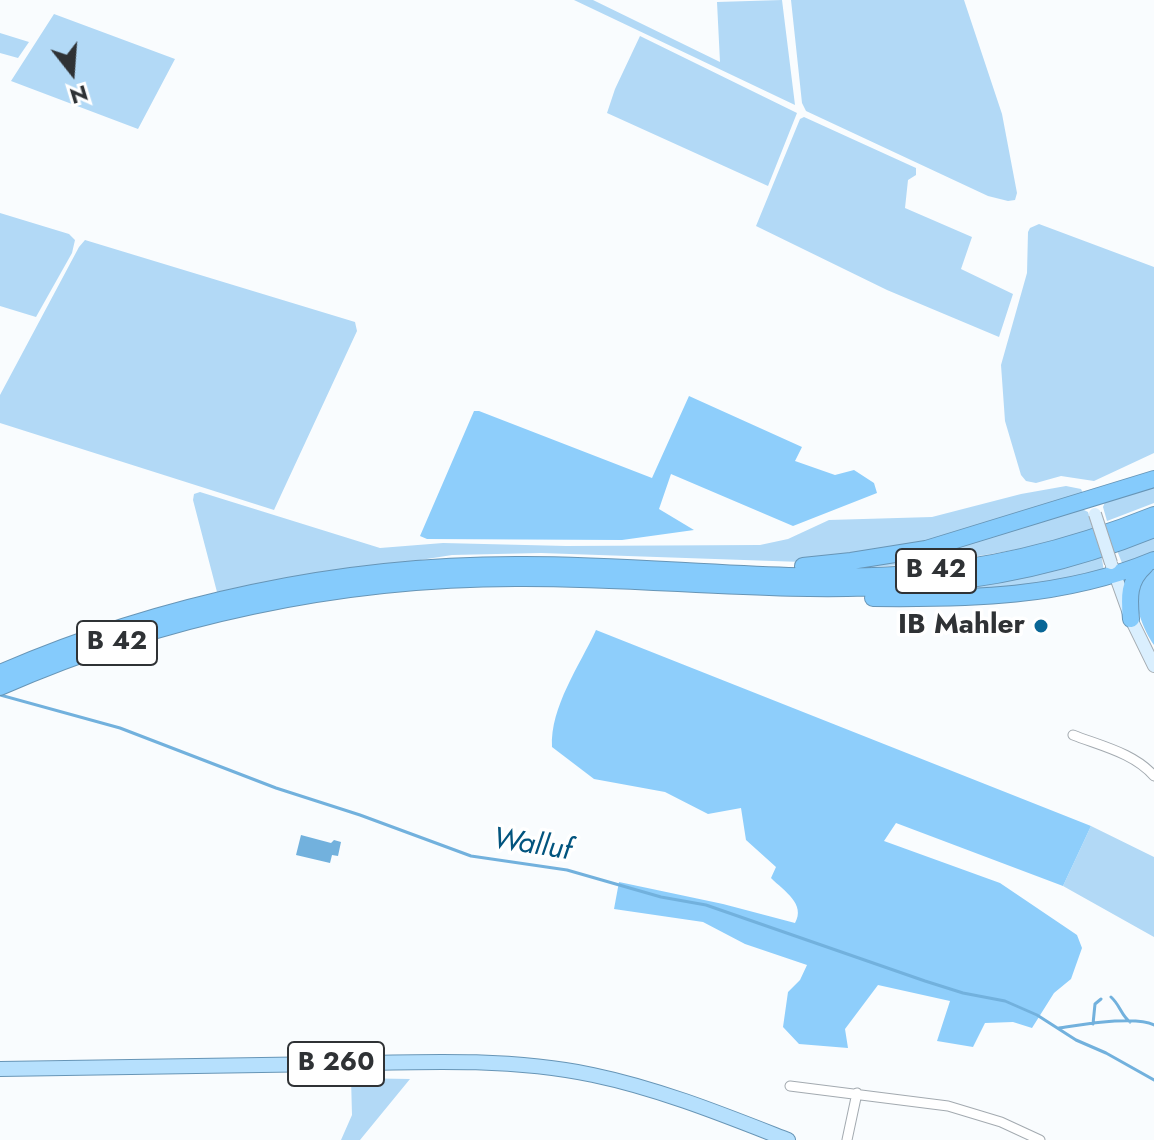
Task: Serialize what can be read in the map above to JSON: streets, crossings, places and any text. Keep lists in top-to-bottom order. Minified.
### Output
{"streets":{"highway":["B 42"],"main road":["B 260"]},"water":["Walluf"],"places":["IB Mahler"],"north":"bottom"}
